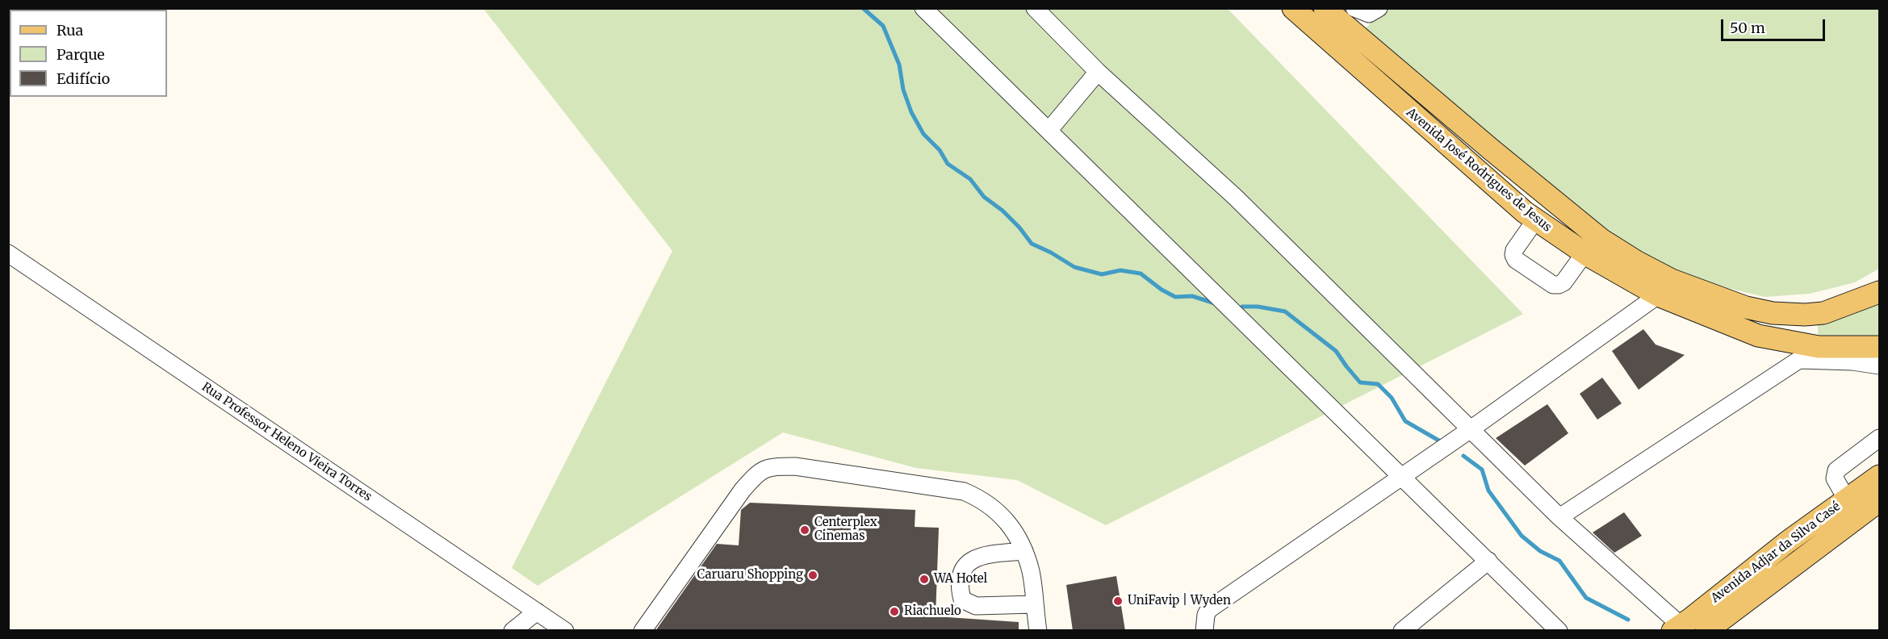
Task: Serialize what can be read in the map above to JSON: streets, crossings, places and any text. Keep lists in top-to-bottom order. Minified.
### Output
{"streets":{"main road":["Avenida José Rodrigues de Jesus","Avenida Adjar da Silva Casé"],"street":["Rua Professor Heleno Vieira Torres"]},"places":["Centerplex Cinemas","Caruaru Shopping","WA Hotel","UniFavip | Wyden","Riachuelo"],"legend":["Rua","Parque","Edifício"],"scale_bar":"50 m"}
